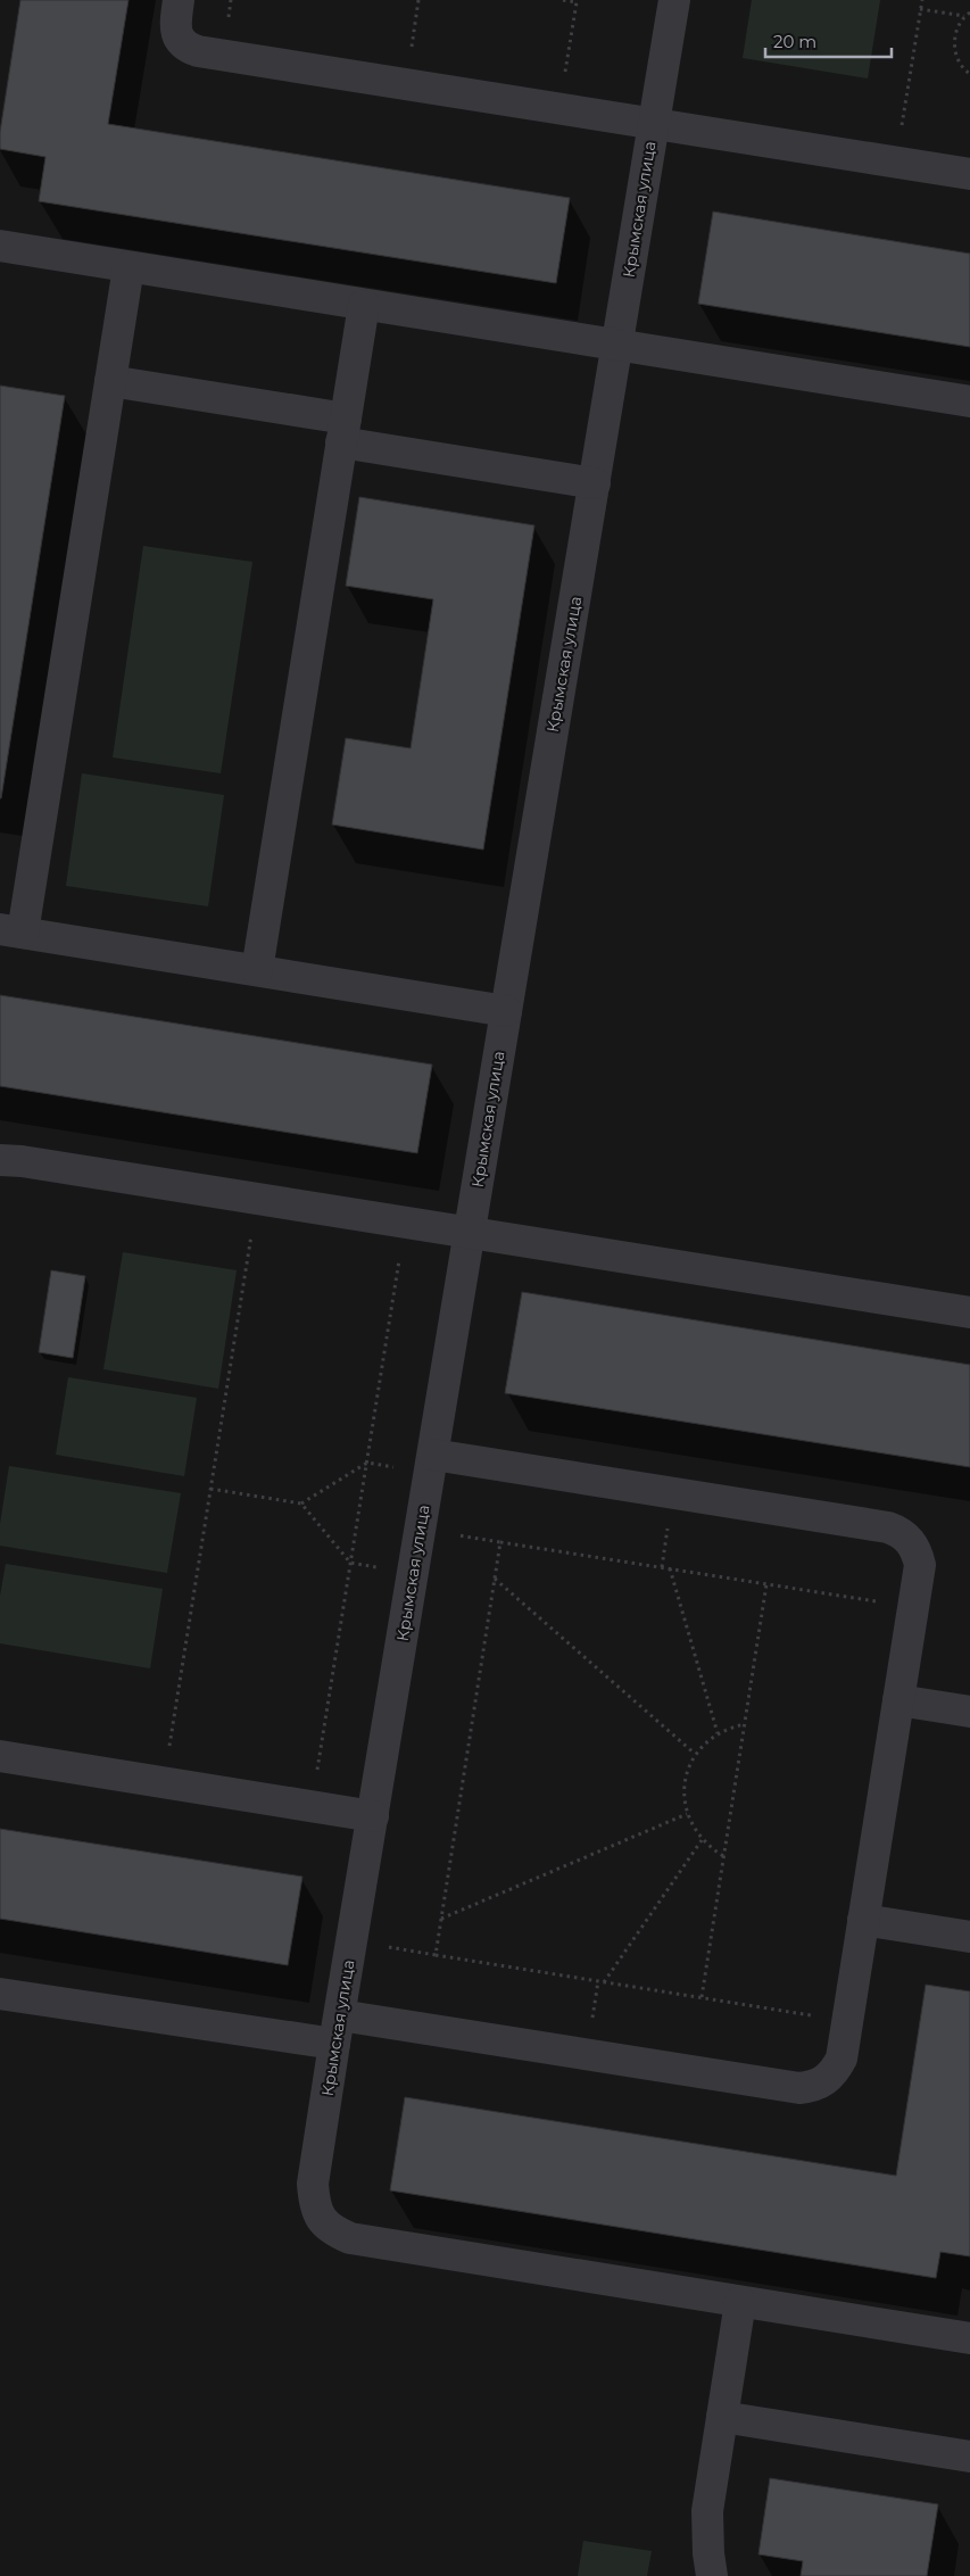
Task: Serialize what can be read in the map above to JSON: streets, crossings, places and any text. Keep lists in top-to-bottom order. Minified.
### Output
{"streets":{"street":["Крымская улица"]},"scale_bar":"20 m"}
